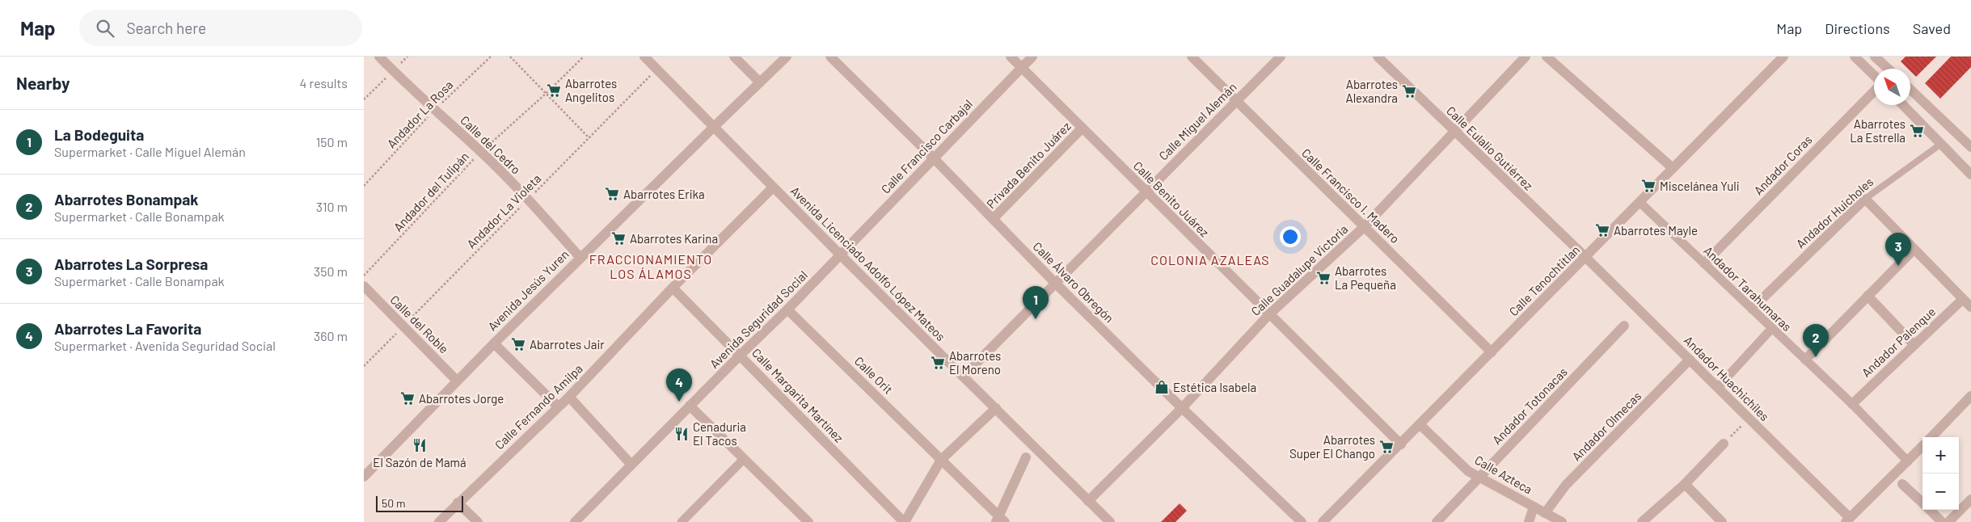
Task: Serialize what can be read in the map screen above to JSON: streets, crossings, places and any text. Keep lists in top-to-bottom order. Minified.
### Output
{"streets":{"street":["Calle Miguel Alemán","Calle del Cedro","Calle Francisco Carbajal","Calle Eulalio Gutiérrez","Privada Benito Juárez","Andador Coras","Calle Francisco I. Madero","Calle Benito Juárez","Andador Huicholes","Avenida Licenciado Adolfo López Mateos","Calle Guadalupe Victoria","Calle Tenochtitlan","Calle Álvaro Obregón","Andador Tarahumaras","Avenida Jesús Yuren","Avenida Seguridad Social","Calle del Roble","Andador Palenque","Calle Orit","Andador Huachichiles","Calle Margarita Martínez","Andador Totonacas","Calle Fernando Amilpa","Andador Olmecas","Calle Azteca"],"path":["Andador La Rosa","Andador del Tulipán","Andador La Violeta"]},"crossings":[["Andador La Rosa","Calle del Cedro"],["Calle Miguel Alemán","Calle Francisco I. Madero"],["Calle Miguel Alemán","Calle Benito Juárez"],["Calle Miguel Alemán","Avenida Licenciado Adolfo López Mateos"],["Calle Miguel Alemán","Calle Álvaro Obregón"],["Calle del Cedro","Andador del Tulipán"],["Calle del Cedro","Andador La Violeta"],["Calle del Cedro","Avenida Jesús Yuren"],["Calle Francisco Carbajal","Calle Benito Juárez"],["Calle Francisco Carbajal","Avenida Licenciado Adolfo López Mateos"],["Calle Francisco Carbajal","Calle Álvaro Obregón"],["Calle Francisco Carbajal","Avenida Seguridad Social"],["Calle Eulalio Gutiérrez","Calle Guadalupe Victoria"],["Calle Eulalio Gutiérrez","Calle Tenochtitlan"],["Calle Eulalio Gutiérrez","Andador Huachichiles"],["Privada Benito Juárez","Calle Benito Juárez"],["Privada Benito Juárez","Calle Álvaro Obregón"],["Andador Coras","Andador Tarahumaras"],["Calle Francisco I. Madero","Calle Guadalupe Victoria"],["Calle Francisco I. Madero","Calle Tenochtitlan"],["Calle Benito Juárez","Calle Guadalupe Victoria"],["Calle Benito Juárez","Calle Tenochtitlan"],["Andador La Violeta","Avenida Licenciado Adolfo López Mateos"],["Andador La Violeta","Calle del Roble"],["Andador Huicholes","Andador Tarahumaras"],["Avenida Licenciado Adolfo López Mateos","Calle Guadalupe Victoria"],["Avenida Licenciado Adolfo López Mateos","Avenida Jesús Yuren"],["Avenida Licenciado Adolfo López Mateos","Avenida Seguridad Social"],["Avenida Licenciado Adolfo López Mateos","Calle Fernando Amilpa"],["Calle Guadalupe Victoria","Calle Álvaro Obregón"],["Calle Tenochtitlan","Andador Tarahumaras"],["Calle Tenochtitlan","Andador Huachichiles"],["Calle Tenochtitlan","Calle Azteca"],["Andador Tarahumaras","Andador Palenque"],["Avenida Jesús Yuren","Calle del Roble"],["Avenida Seguridad Social","Calle Orit"],["Avenida Seguridad Social","Calle Margarita Martínez"],["Andador Huachichiles","Andador Olmecas"],["Calle Margarita Martínez","Calle Fernando Amilpa"],["Andador Totonacas","Calle Azteca"],["Andador Olmecas","Calle Azteca"]],"districts":["FRACCIONAMIENTO LOS ÁLAMOS","COLONIA AZALEAS"],"places":{"supermarket":["Abarrotes Angelitos","Abarrotes Alexandra","Abarrotes La Estrella","Miscelánea Yuli","Abarrotes Erika","Abarrotes Mayle","Abarrotes Karina","Abarrotes La Pequeña","Abarrotes Jair","Abarrotes El Moreno","Abarrotes Jorge","Abarrotes Super El Chango"],"shop":["Estética Isabela"],"restaurant":["Cenaduria El Tacos","El Sazón de Mamá"]},"scale_bar":"50 m","north":"top left","page":{"header":"Map","search":"Search here","nav":["Map","Directions","Saved"],"heading":["Nearby","4 results"],"list":[{"mark":"1","name":"La Bodeguita","note":"Supermarket · Calle Miguel Alemán","value":"150 m"},{"mark":"2","name":"Abarrotes Bonampak","note":"Supermarket · Calle Bonampak","value":"310 m"},{"mark":"3","name":"Abarrotes La Sorpresa","note":"Supermarket · Calle Bonampak","value":"350 m"},{"mark":"4","name":"Abarrotes La Favorita","note":"Supermarket · Avenida Seguridad Social","value":"360 m"}],"pins":["3","1","2","4"],"map_buttons":["+","−"],"scale":"50 m"}}
